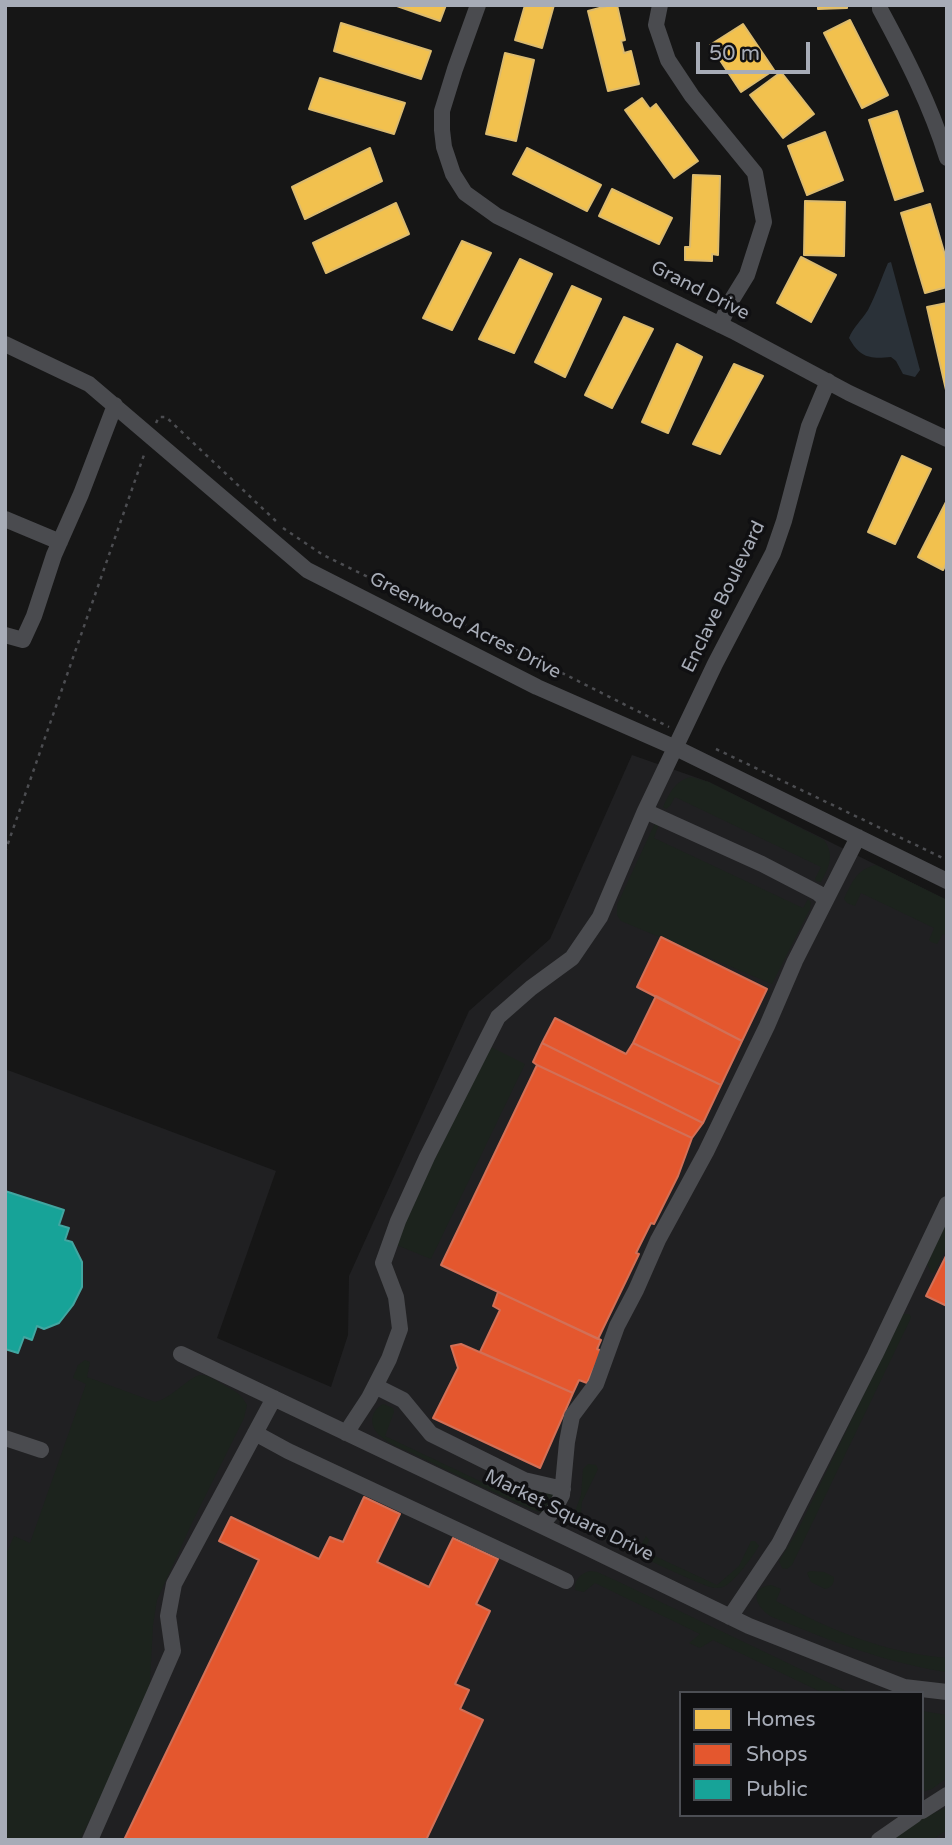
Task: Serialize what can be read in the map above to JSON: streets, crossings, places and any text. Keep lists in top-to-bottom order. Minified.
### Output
{"streets":{"street":["Grand Drive","Enclave Boulevard","Greenwood Acres Drive","Market Square Drive"]},"crossings":[["Grand Drive","Enclave Boulevard"],["Enclave Boulevard","Greenwood Acres Drive"],["Enclave Boulevard","Market Square Drive"]],"legend":["Homes","Shops","Public"],"scale_bar":"50 m"}
